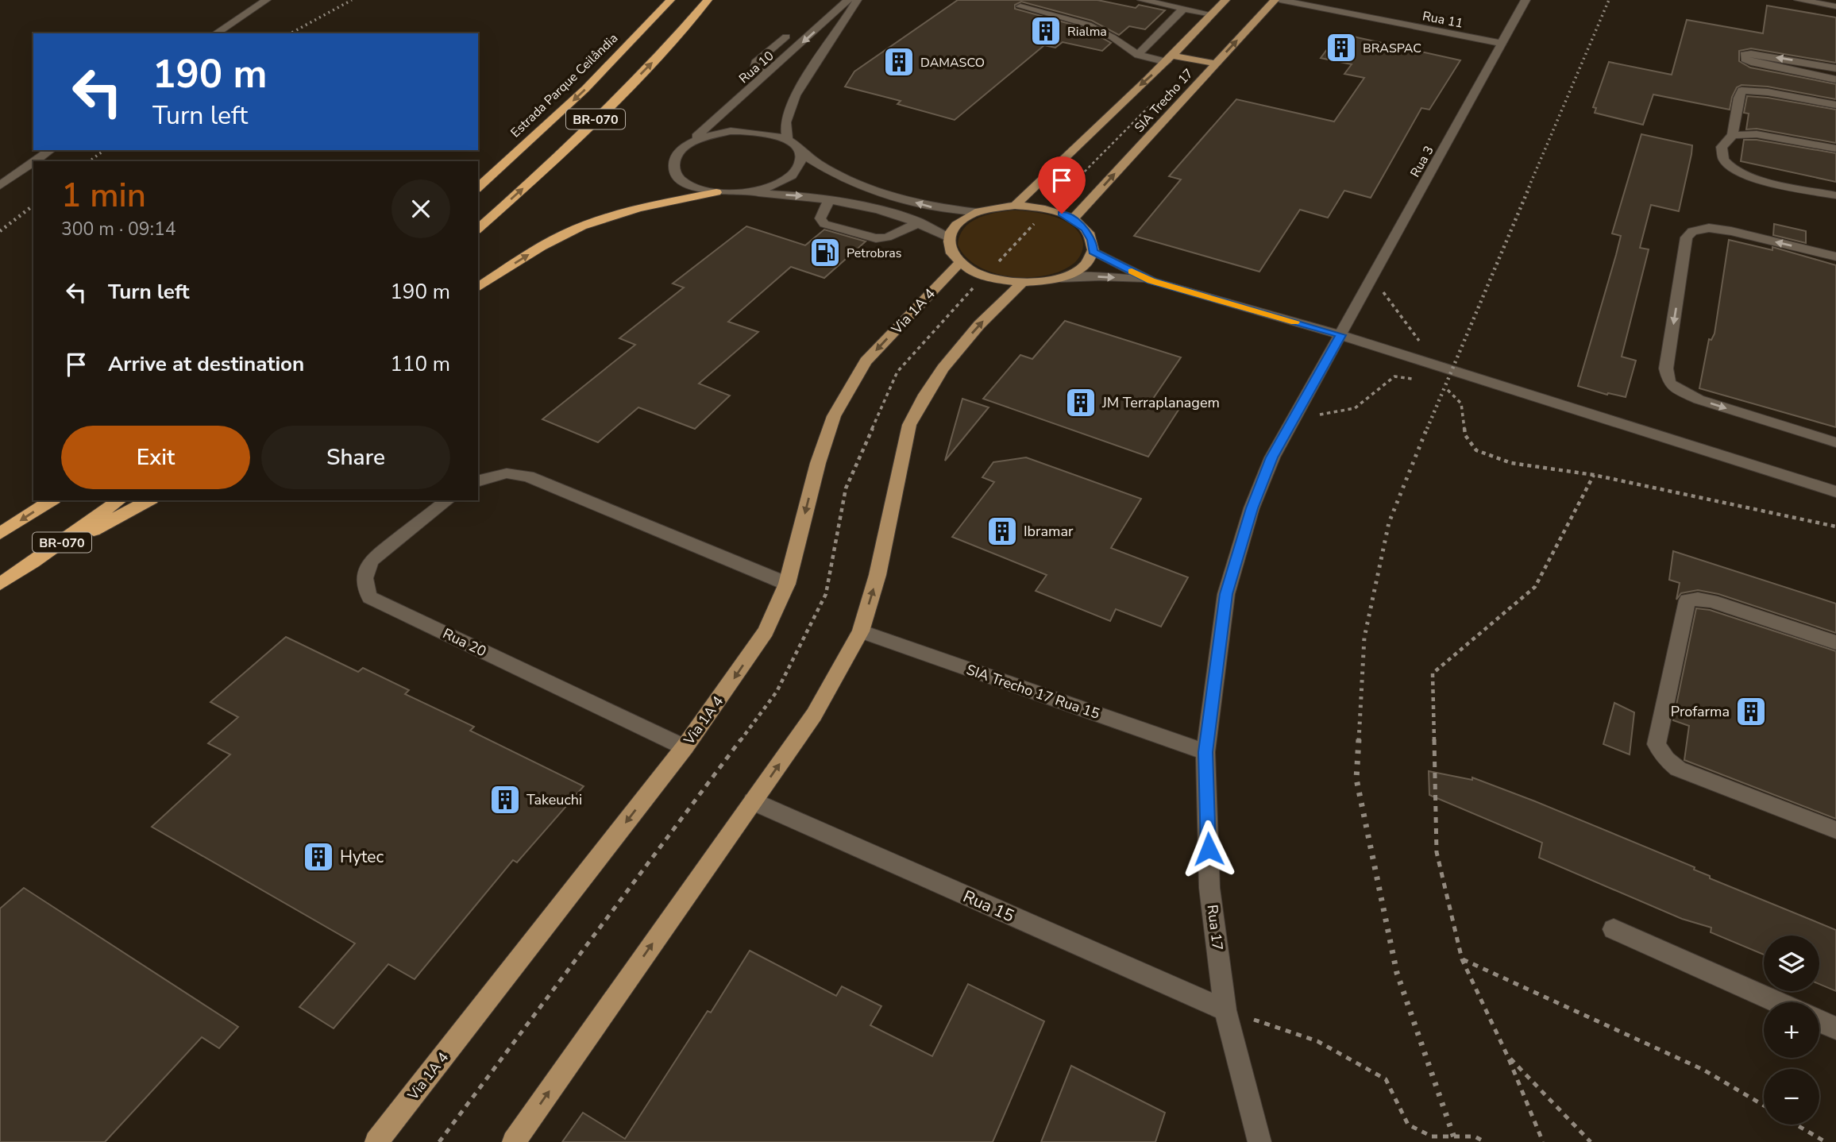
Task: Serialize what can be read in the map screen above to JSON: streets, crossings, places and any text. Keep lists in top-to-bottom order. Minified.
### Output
{"streets":{"highway":["Estrada Parque Ceilândia","BR-070"],"main road":["SIA Trecho 17","Via 1A 4"],"street":["Rua 11","Rua 10","Rua 3","Rua 20","SIA Trecho 17 Rua 15","Rua 15","Rua 17"]},"crossings":[["Rua 11","Rua 3"],["Rua 3","Rua 17"],["Via 1A 4","Rua 20"],["SIA Trecho 17 Rua 15","Rua 17"],["Rua 15","Rua 17"]],"places":{"building":["Rialma","BRASPAC","DAMASCO","JM Terraplanagem","Ibramar","Profarma","Takeuchi","Hytec"],"fuel station":["Petrobras"]},"page":{"turn":["190 m","Turn left"],"heading":["1 min","300 m · 09:14"],"list":[{"name":"Turn left","value":"190 m"},{"name":"Arrive at destination","value":"110 m"}],"buttons":["Exit","Share"],"map_buttons":["+","−"]}}
